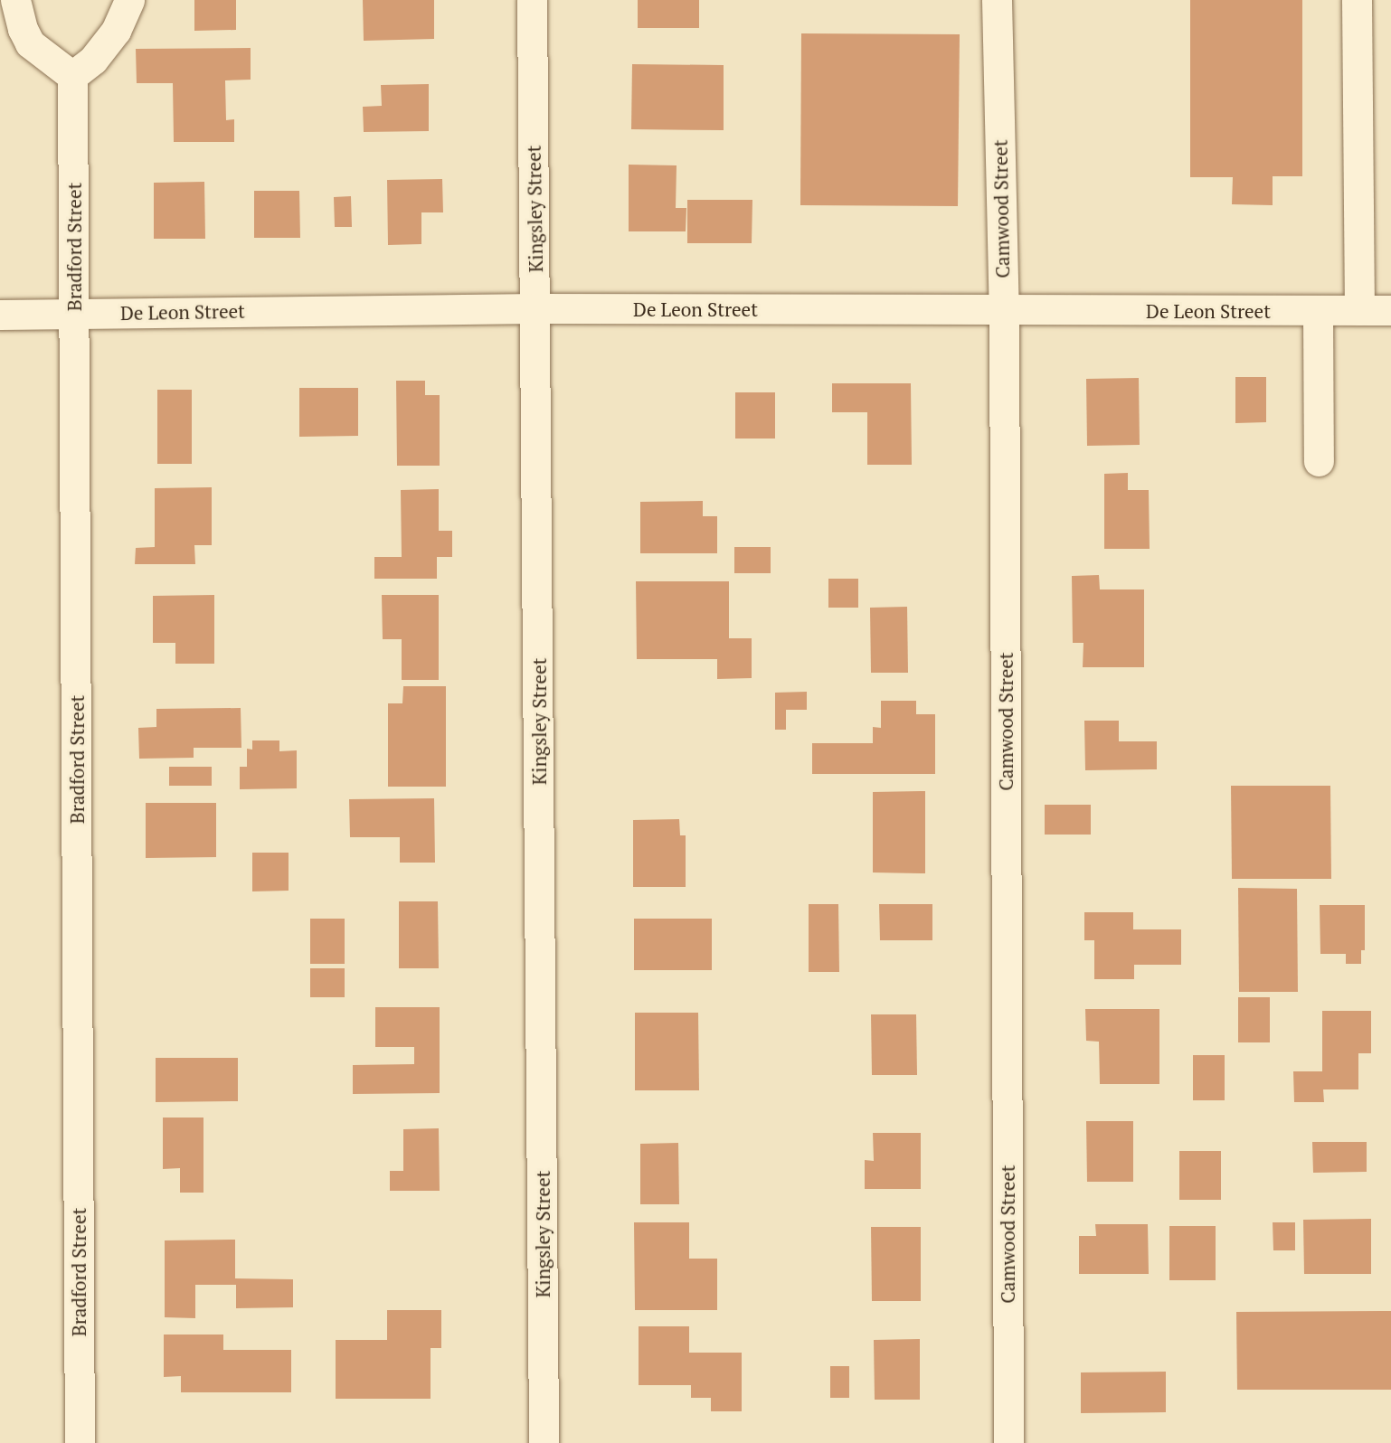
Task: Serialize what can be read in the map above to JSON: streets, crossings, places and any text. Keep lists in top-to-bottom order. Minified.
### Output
{"streets":{"street":["Kingsley Street","Camwood Street","Bradford Street","De Leon Street"]},"crossings":[["Kingsley Street","De Leon Street"],["Camwood Street","De Leon Street"],["Bradford Street","De Leon Street"]]}
